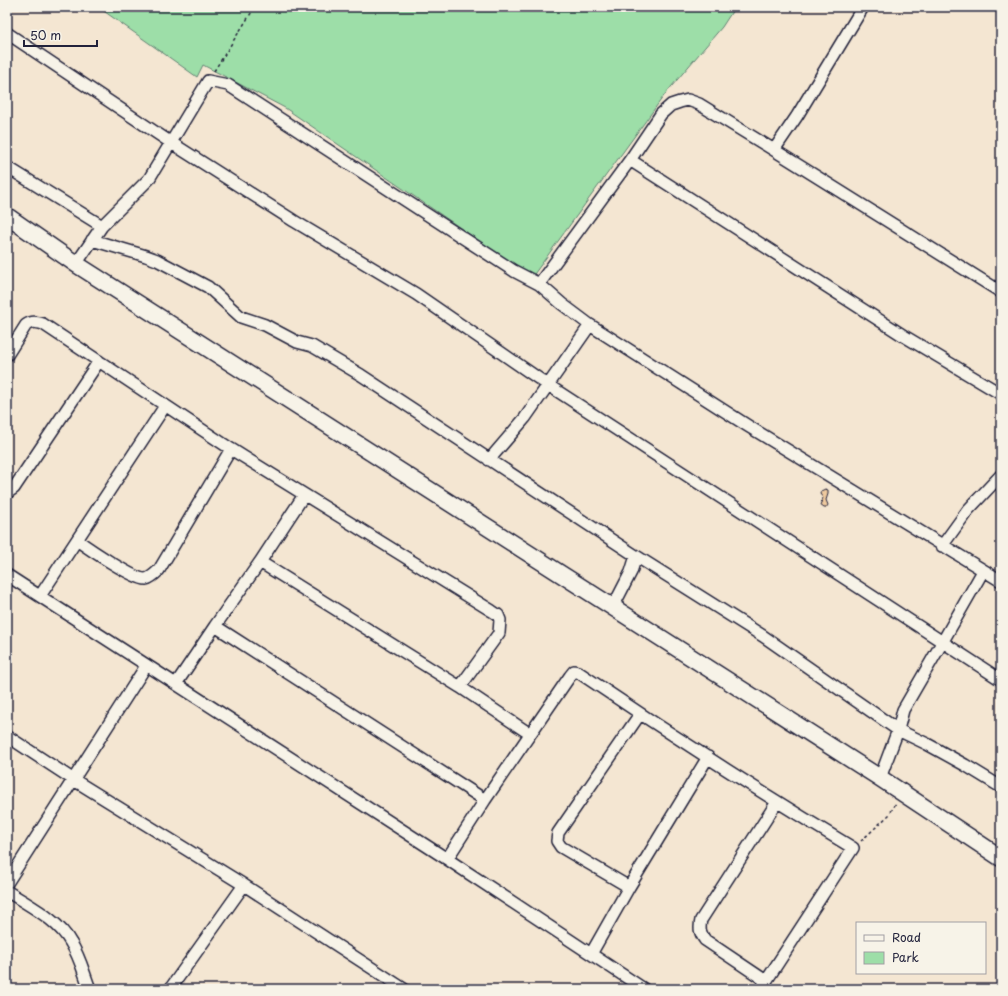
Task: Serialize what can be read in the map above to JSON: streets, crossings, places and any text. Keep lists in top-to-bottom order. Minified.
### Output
{"legend":["Road","Park"],"scale_bar":"50 m"}
